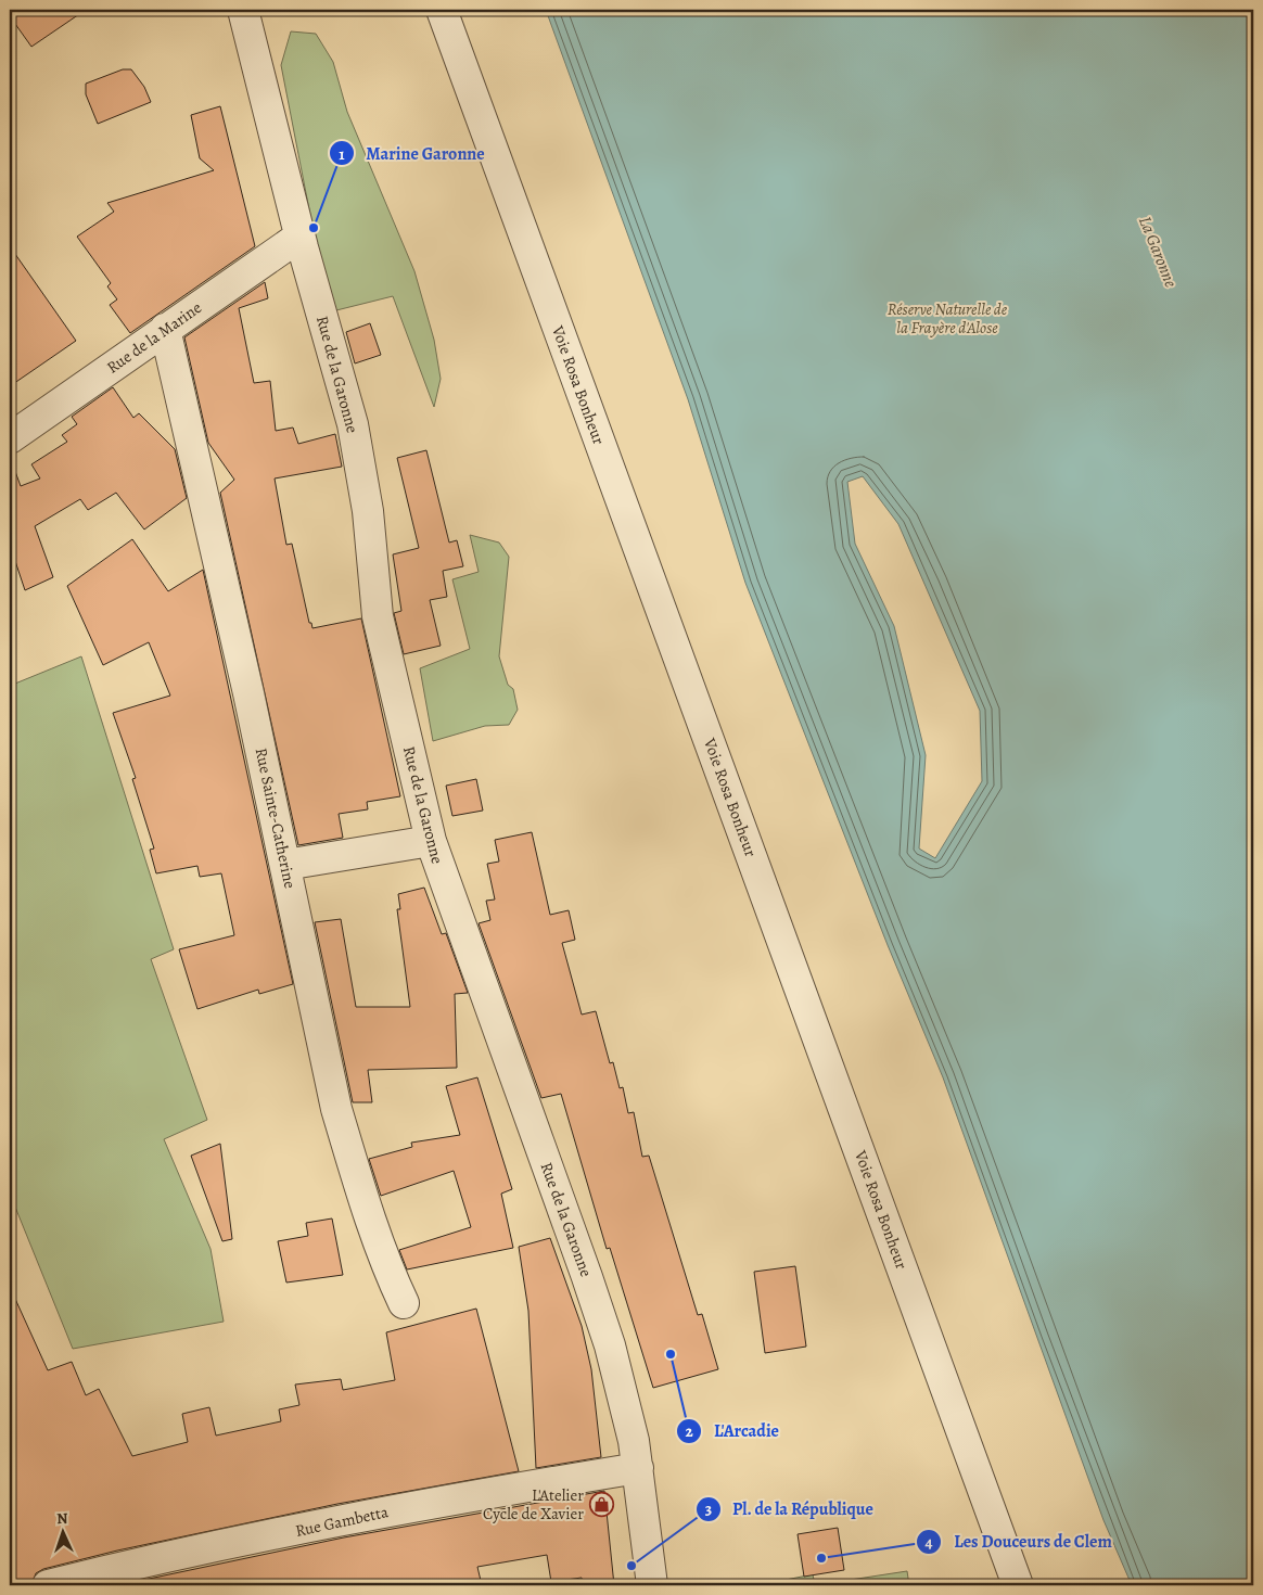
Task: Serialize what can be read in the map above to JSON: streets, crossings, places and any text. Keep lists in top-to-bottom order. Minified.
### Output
{"streets":{"street":["Rue de la Marine","Rue de la Garonne","Voie Rosa Bonheur","Rue Sainte-Catherine","Rue Gambetta"]},"crossings":[["Rue de la Marine","Rue de la Garonne"],["Rue de la Marine","Rue Sainte-Catherine"],["Rue de la Garonne","Rue Gambetta"]],"water":["La Garonne"],"parks":["Réserve Naturelle de la Frayère d'Alose"],"places":{"other":["Marine Garonne","L'Arcadie","Les Douceurs de Clem","Pl. de la République"],"shop":["L'Atelier Cycle de Xavier"]},"north":"top"}
